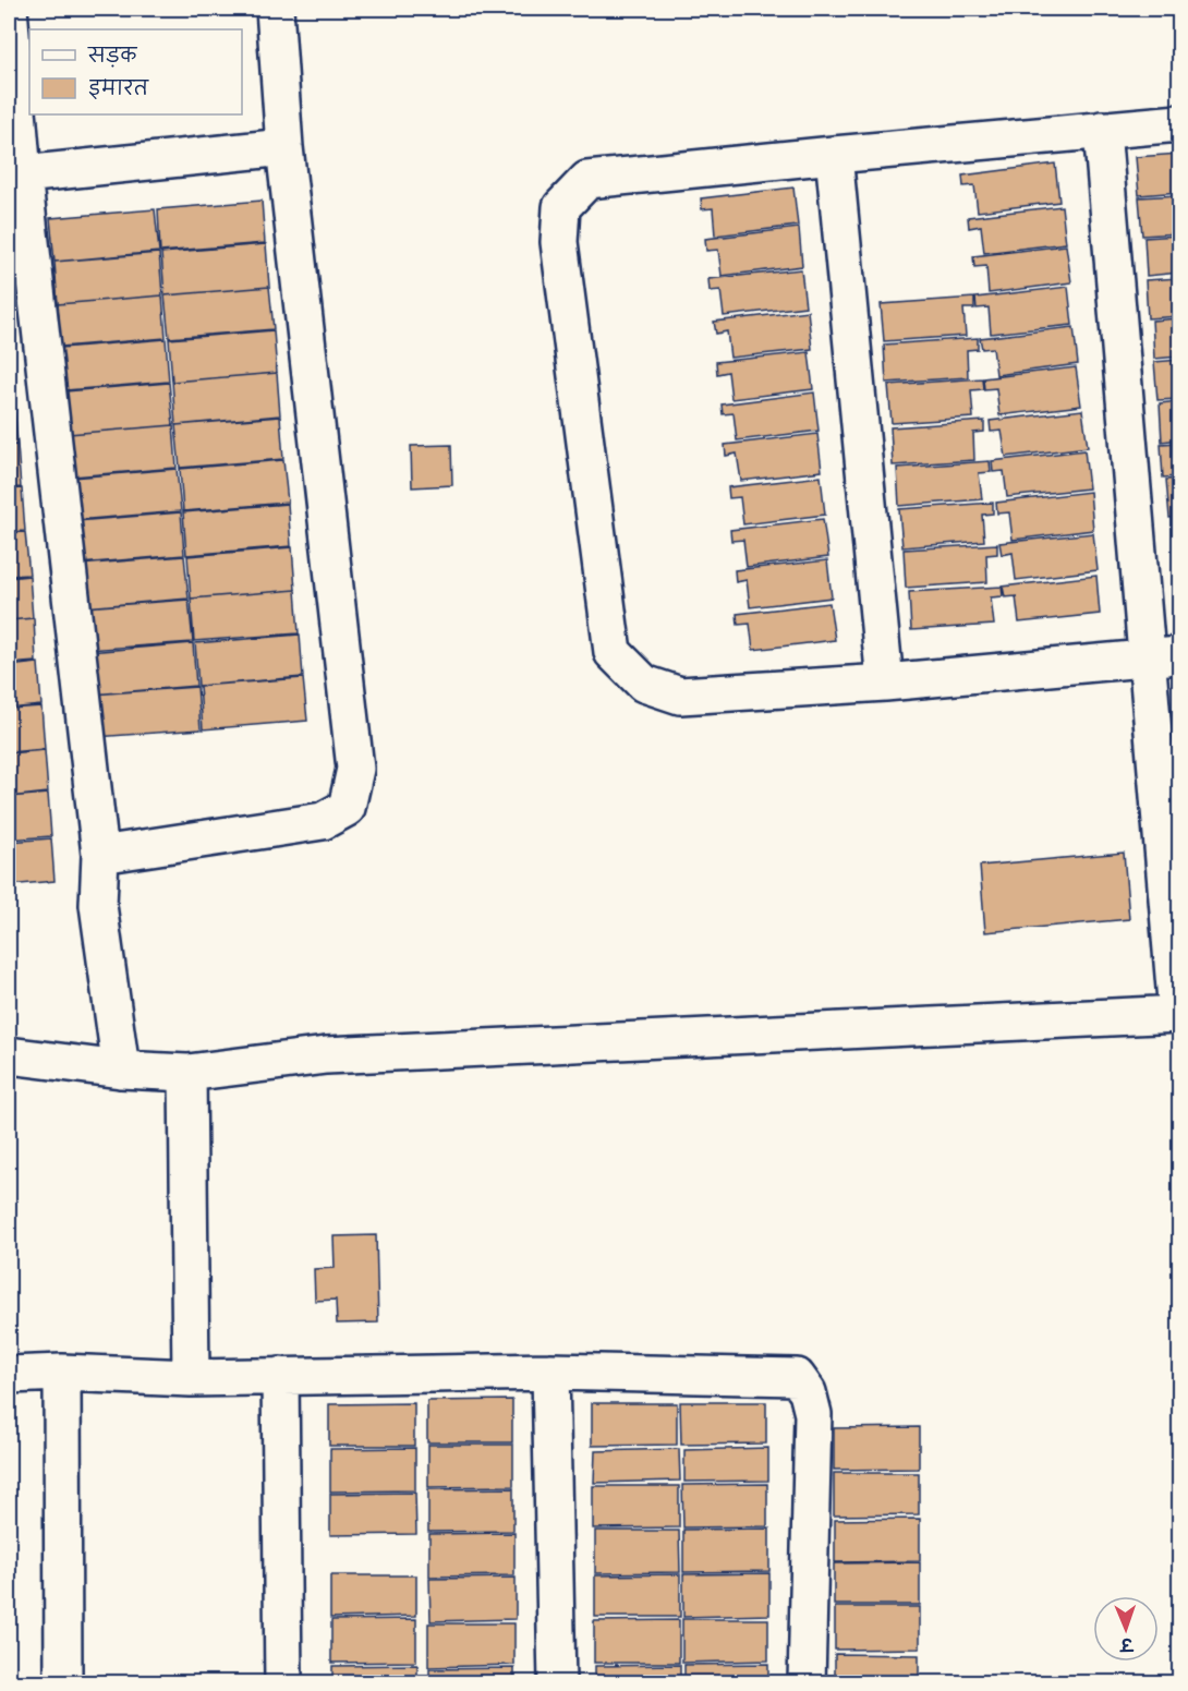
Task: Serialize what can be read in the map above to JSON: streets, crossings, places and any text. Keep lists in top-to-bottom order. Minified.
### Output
{"legend":["सड़क","इमारत"],"north":"bottom"}
